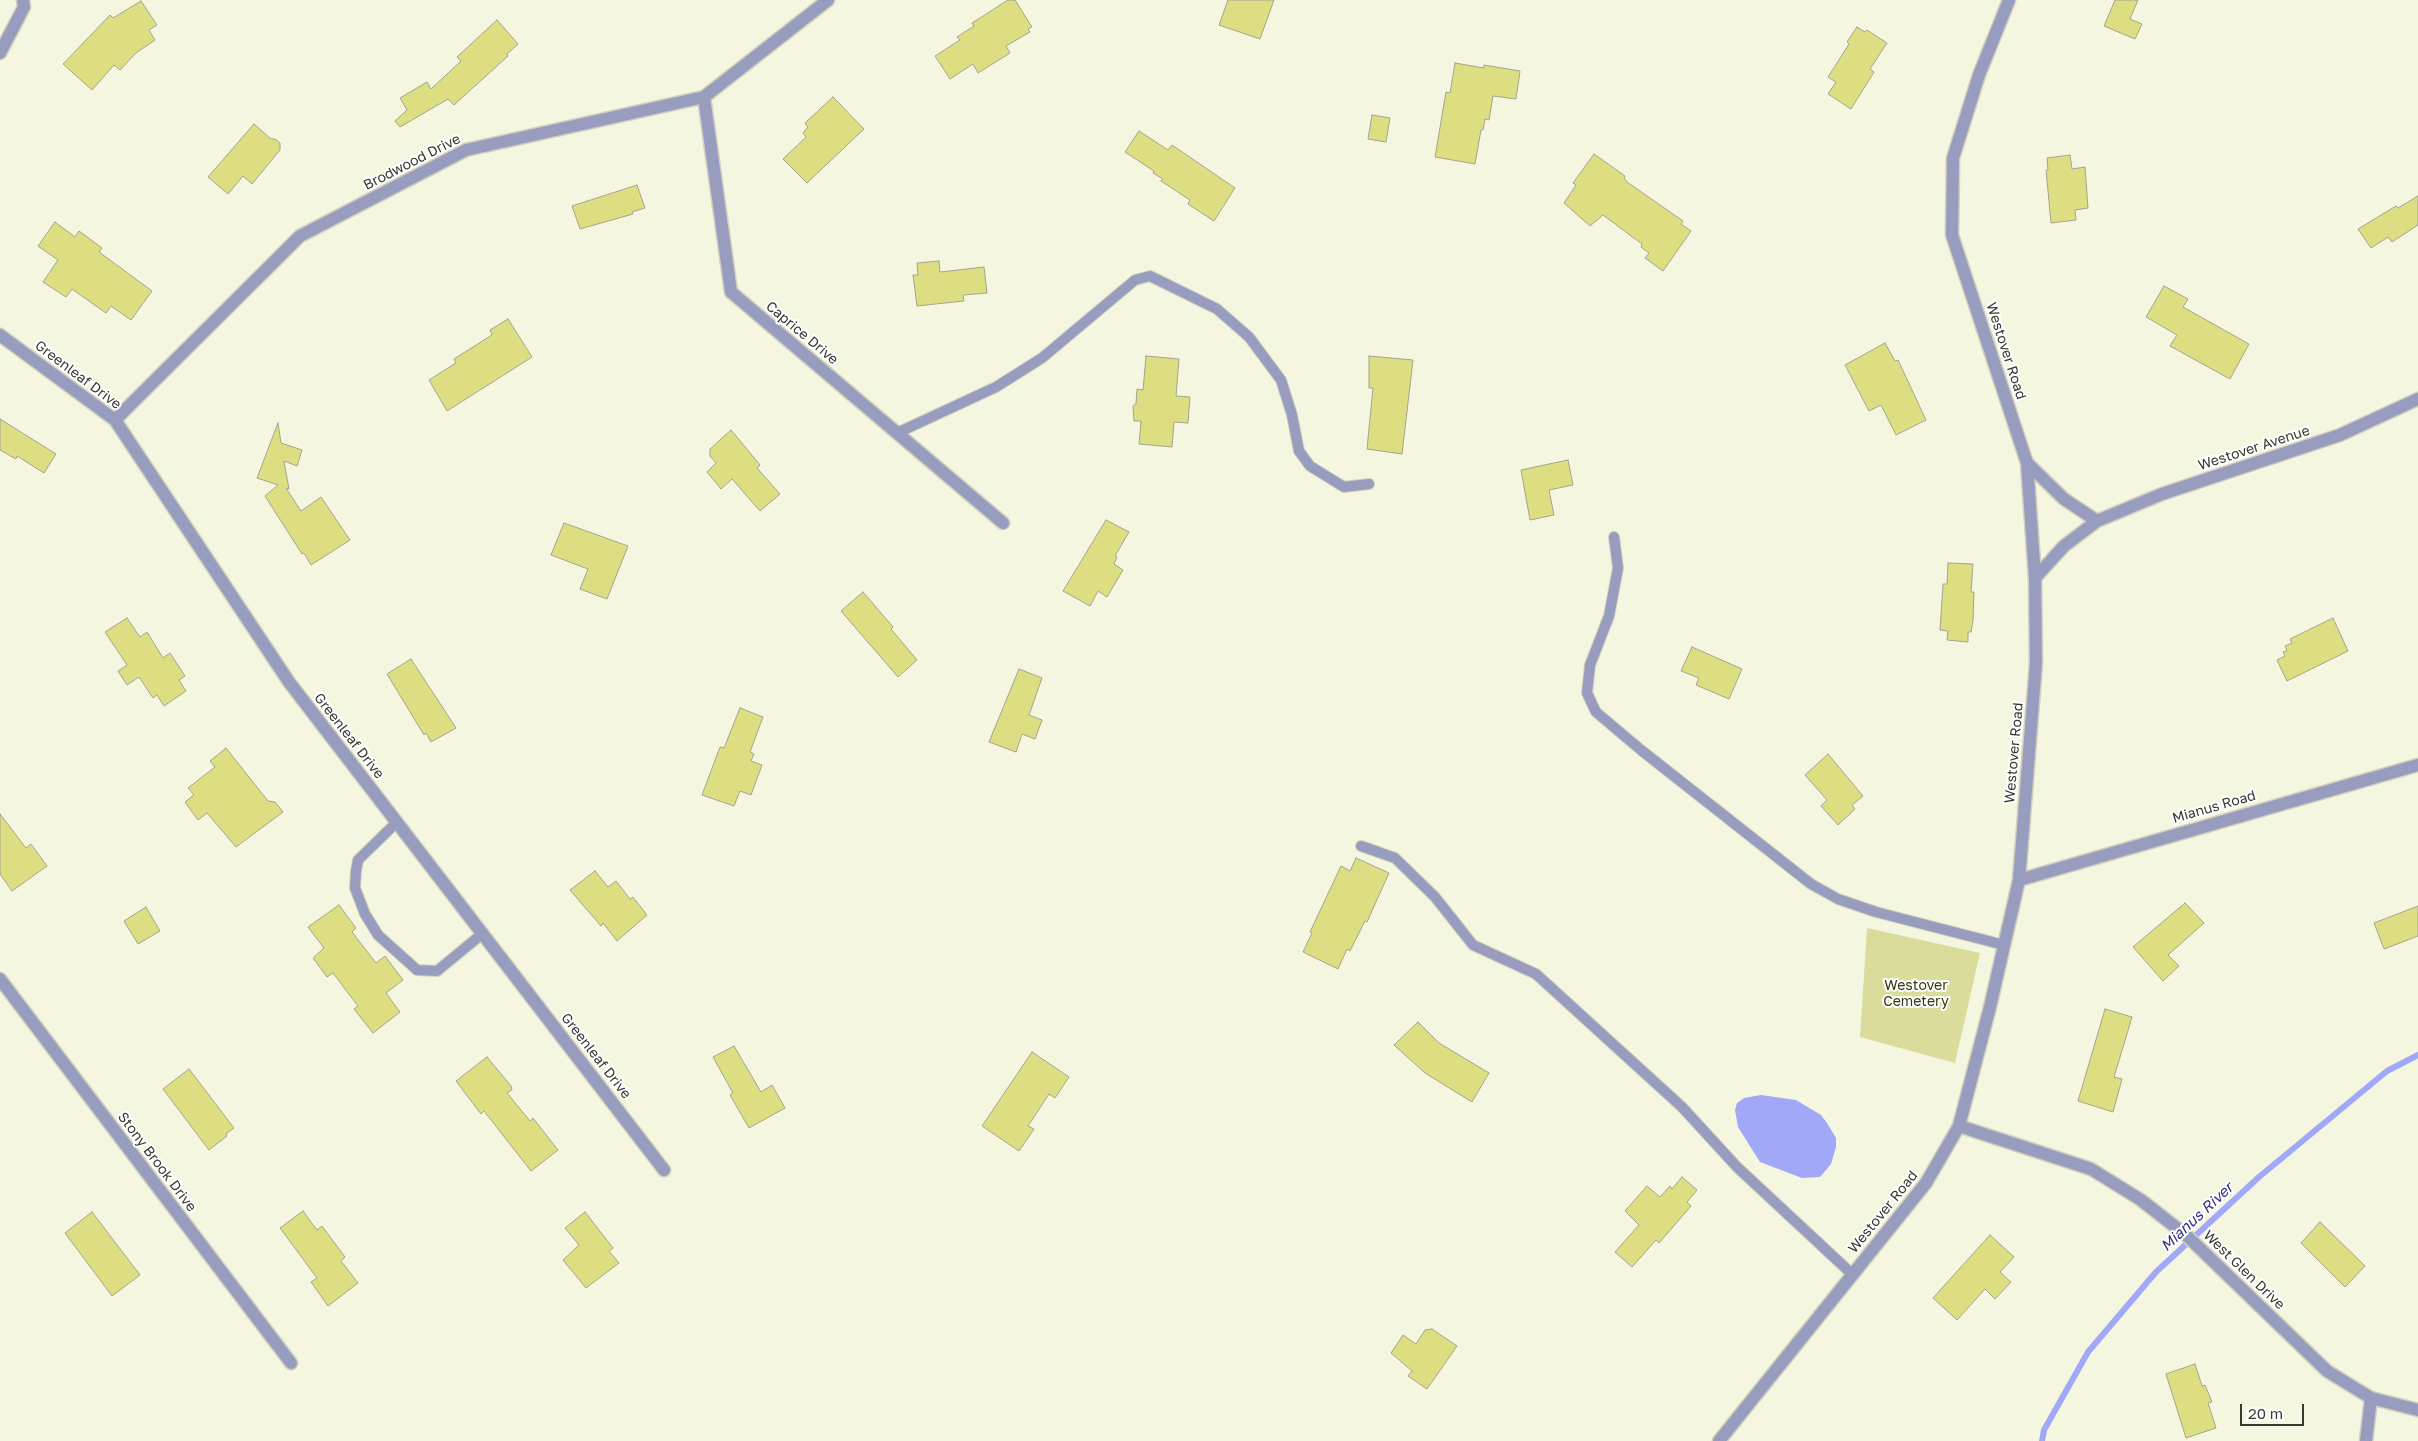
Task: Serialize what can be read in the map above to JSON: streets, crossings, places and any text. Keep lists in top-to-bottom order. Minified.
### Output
{"streets":{"street":["Brodwood Drive","Caprice Drive","Westover Road","Greenleaf Drive","Westover Avenue","Mianus Road","Stony Brook Drive","West Glen Drive"]},"crossings":[["Brodwood Drive","Caprice Drive"],["Brodwood Drive","Greenleaf Drive"],["Westover Road","Westover Avenue"],["Westover Road","Mianus Road"],["Westover Road","West Glen Drive"]],"water":["Mianus River"],"parks":["Westover Cemetery"],"scale_bar":"20 m"}
